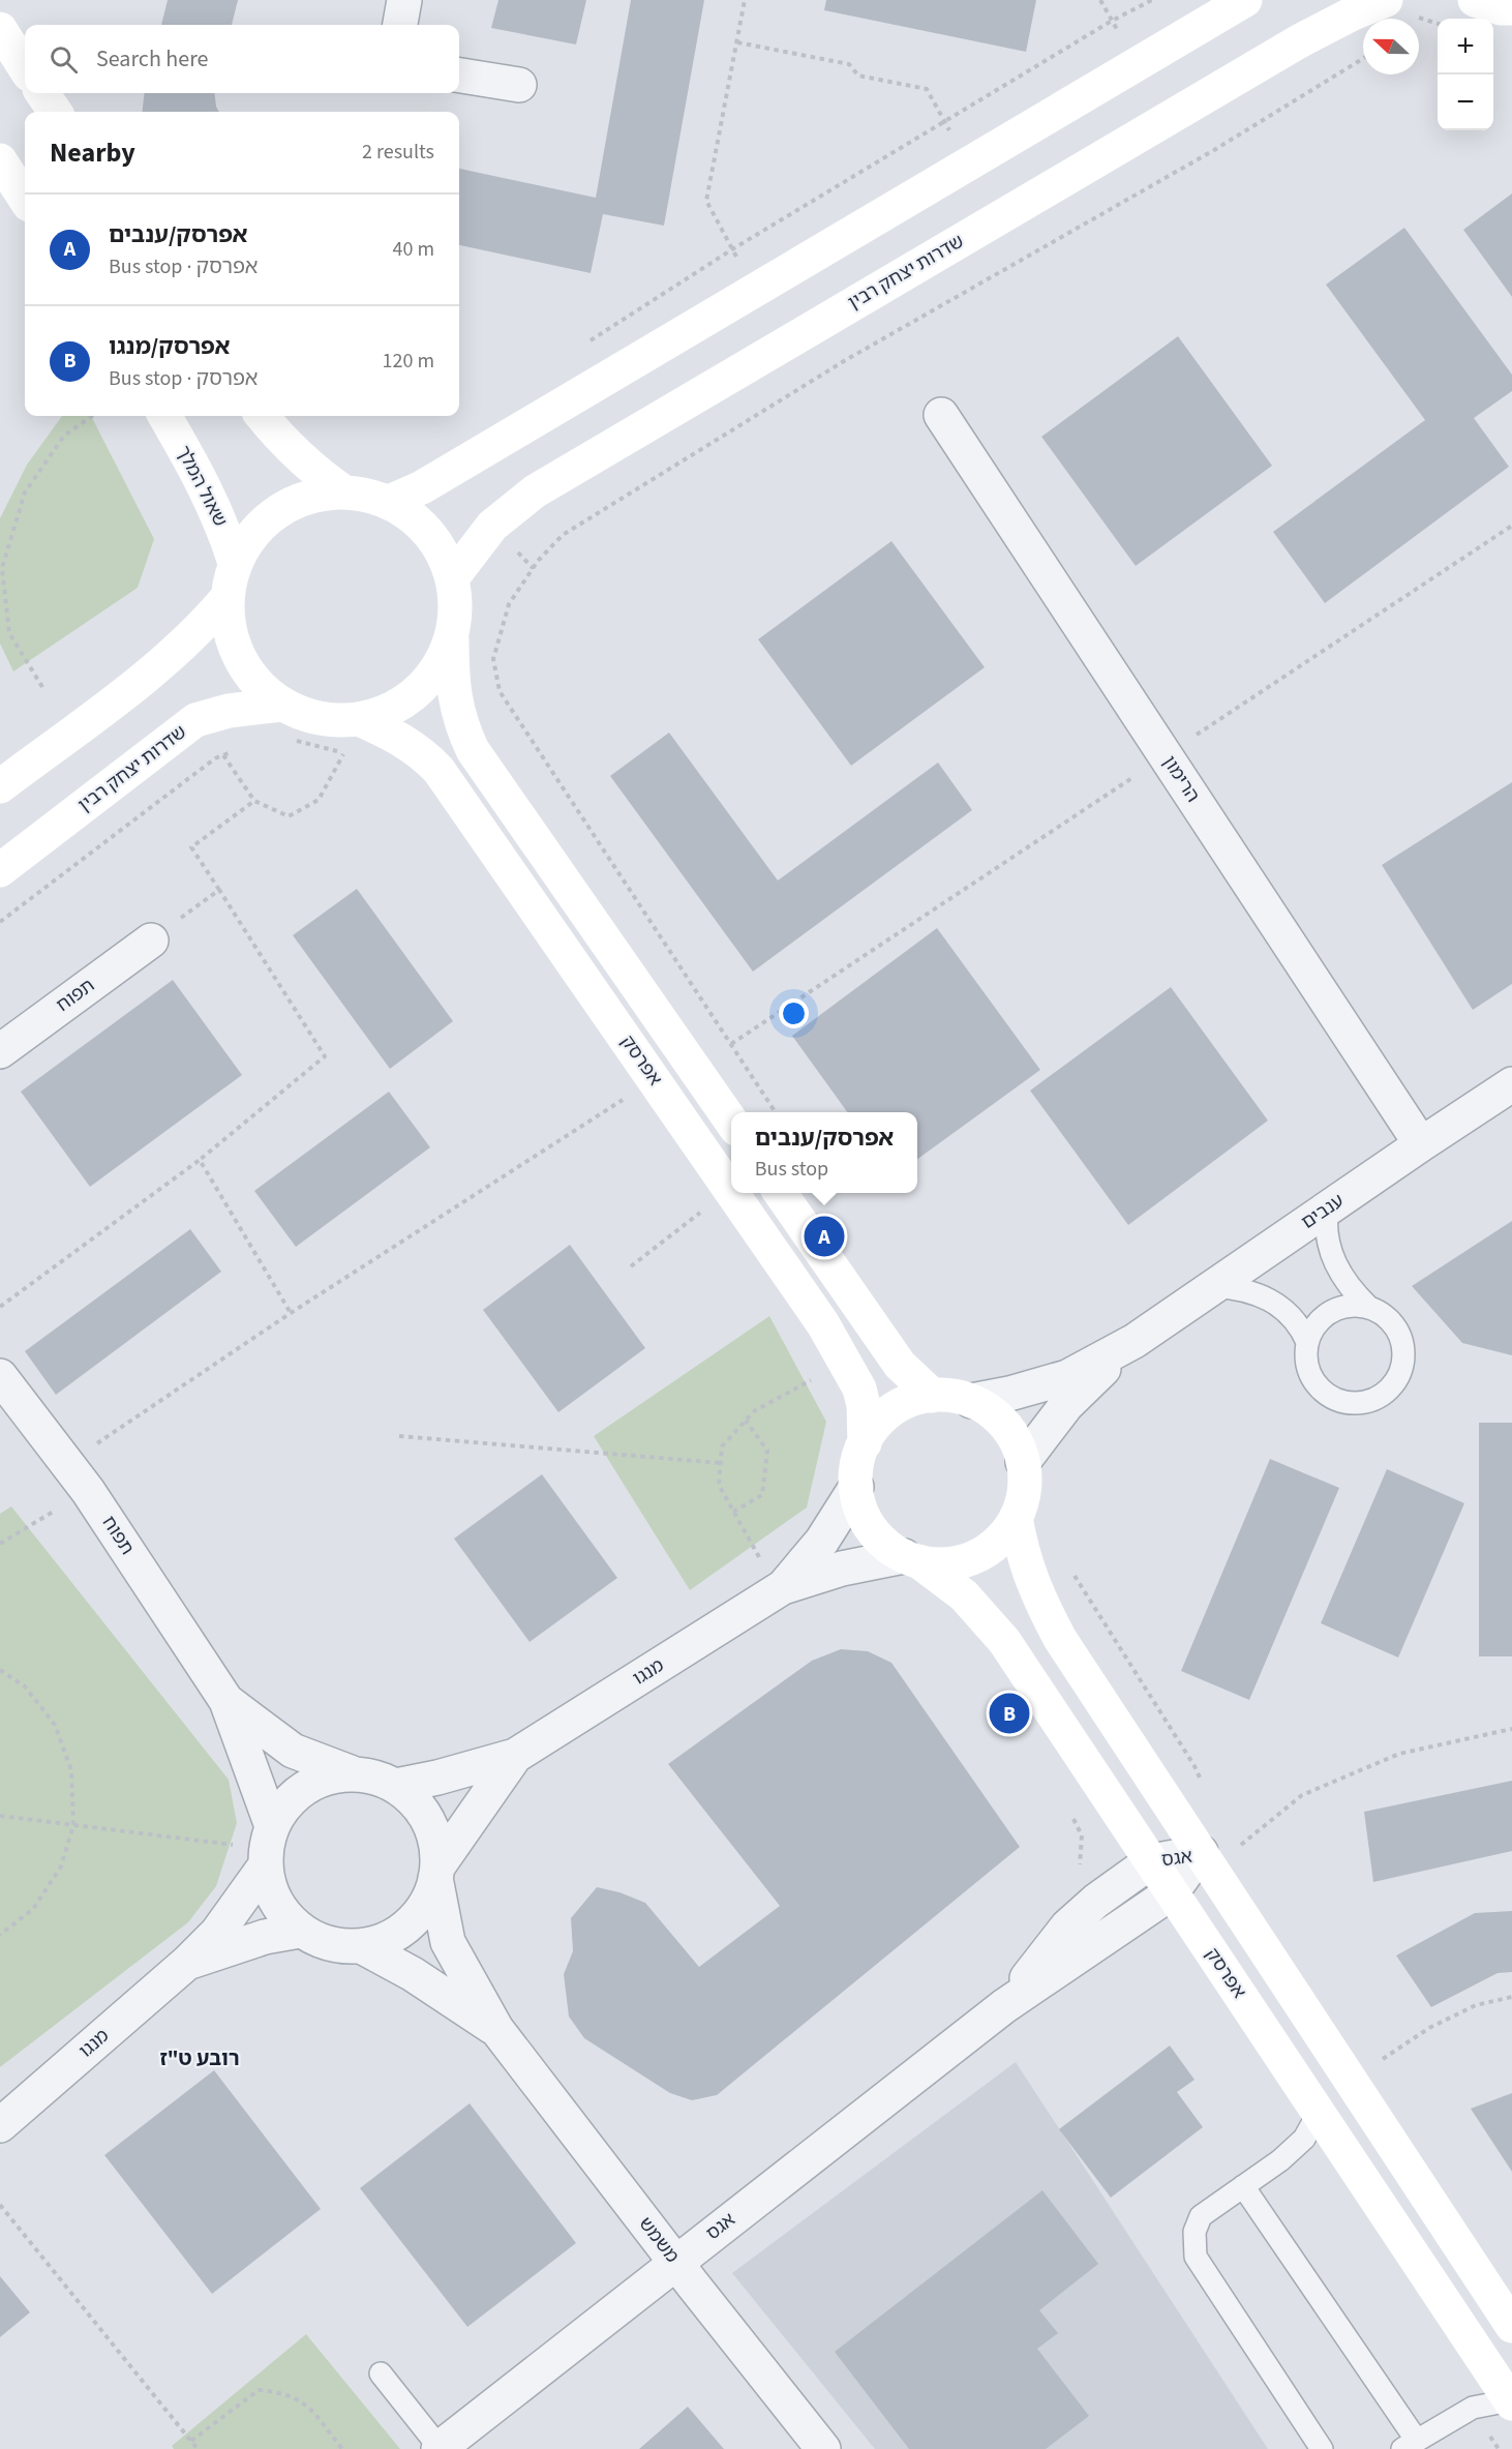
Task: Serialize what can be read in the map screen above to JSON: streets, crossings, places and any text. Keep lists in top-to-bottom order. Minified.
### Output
{"streets":{"street":["שדרות יצחק רבין","שאול המלך","הרימון","תפוח","אפרסק","ענבים","מנגו","אגס","משמש"]},"crossings":[["הרימון","ענבים"],["תפוח","מנגו"],["תפוח","משמש"],["אפרסק","ענבים"],["אפרסק","מנגו"],["אפרסק","אגס"],["ענבים","מנגו"],["מנגו","משמש"],["אגס","משמש"]],"districts":["רובע ט\"ז"],"north":"left","page":{"map_buttons":["+","−"],"search":"Search here","heading":["Nearby","2 results"],"list":[{"mark":"A","name":"אפרסק/ענבים","note":"Bus stop · אפרסק","value":"40 m"},{"mark":"B","name":"אפרסק/מנגו","note":"Bus stop · אפרסק","value":"120 m"}],"popup":["אפרסק/ענבים","Bus stop"],"pins":["A","B"]}}
